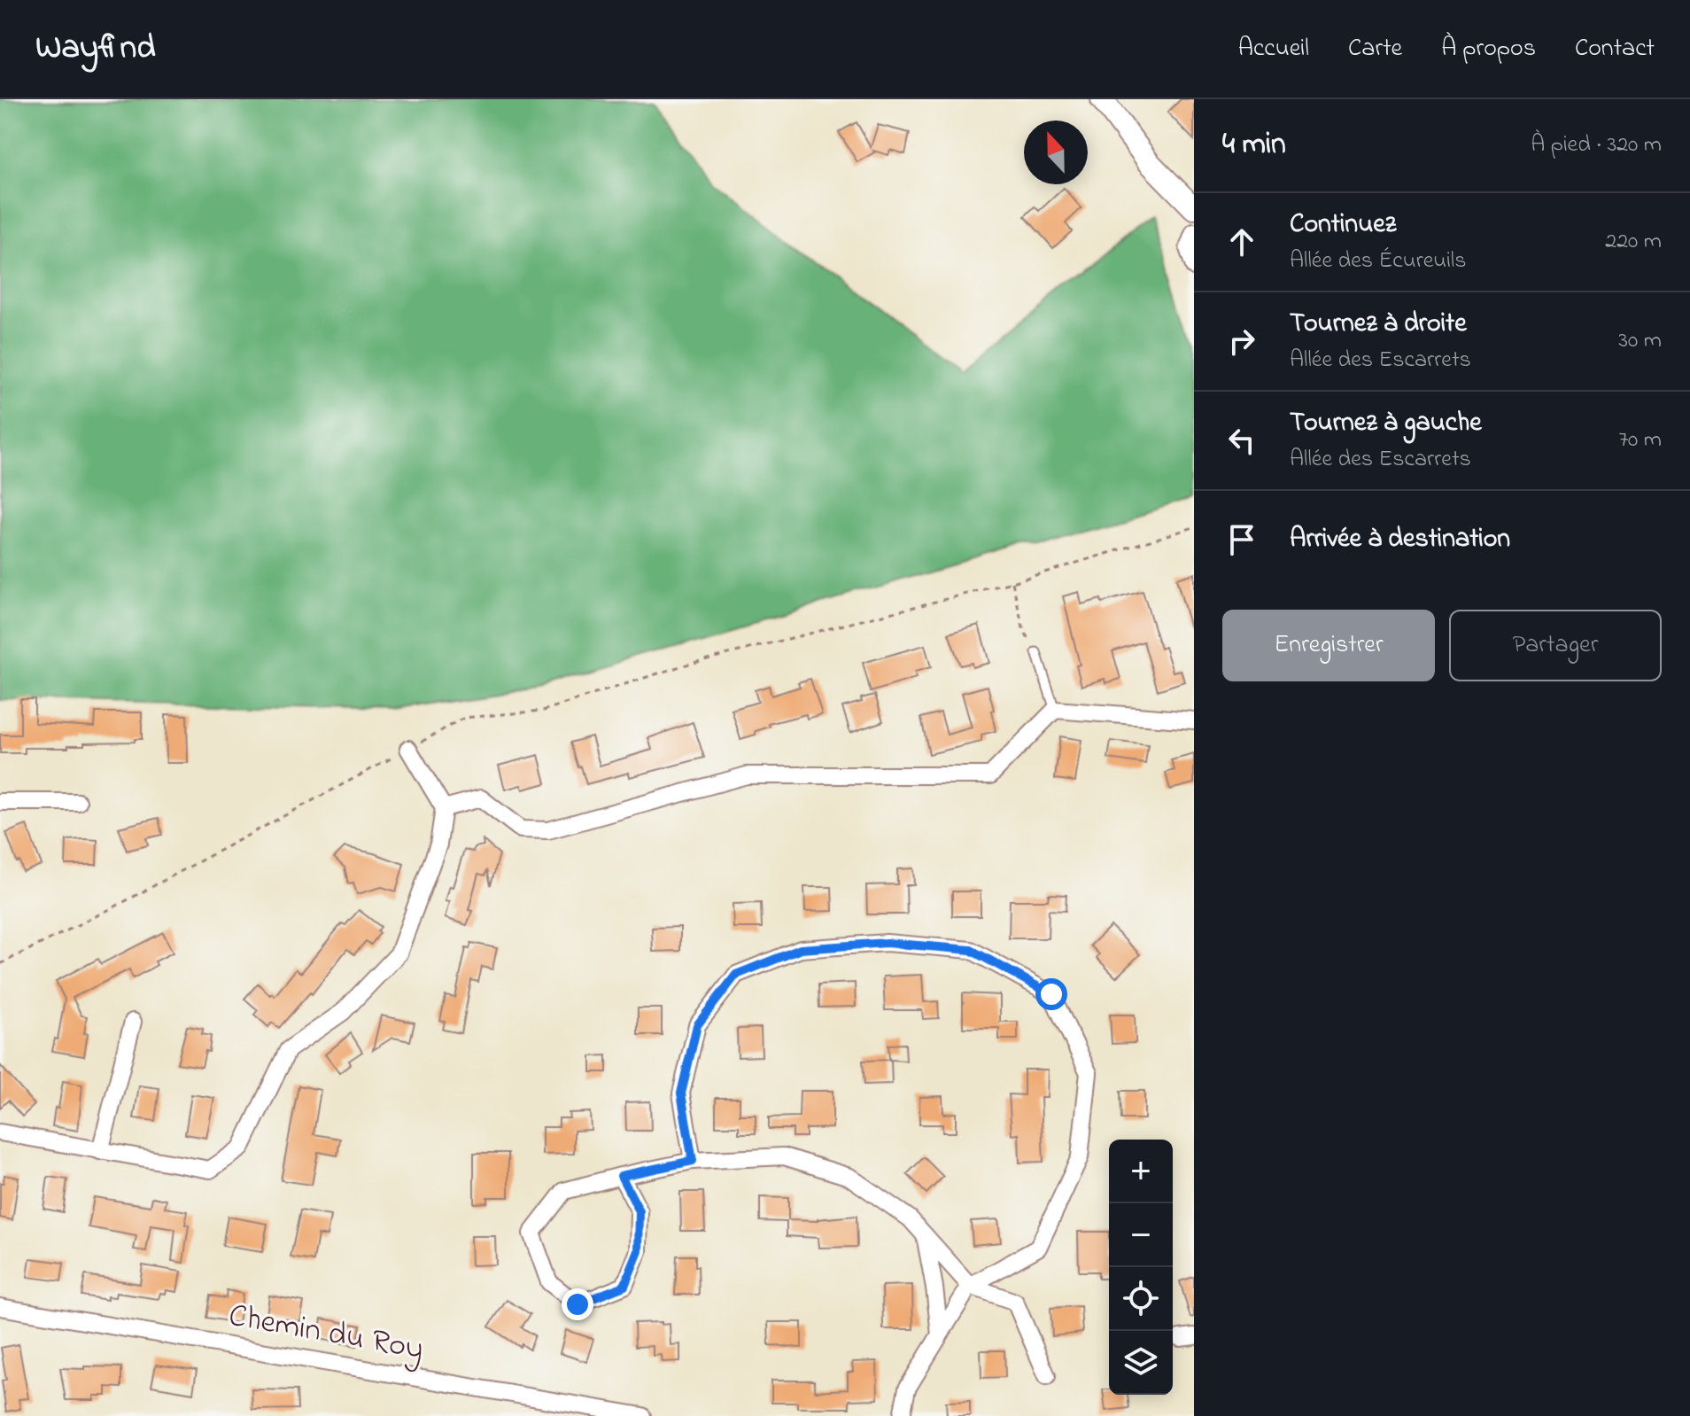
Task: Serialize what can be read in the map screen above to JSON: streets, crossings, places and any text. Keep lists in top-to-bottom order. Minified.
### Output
{"streets":{"street":["Chemin du Roy"]},"north":"top","page":{"header":"Wayfind","nav":["Accueil","Carte","À propos","Contact"],"heading":["4 min","À pied · 320 m"],"list":[["Continuez","Allée des Écureuils","220 m"],["Tournez à droite","Allée des Escarrets","30 m"],["Tournez à gauche","Allée des Escarrets","70 m"],"Arrivée à destination"],"buttons":["Enregistrer","Partager"],"map_buttons":["+","−"]}}
